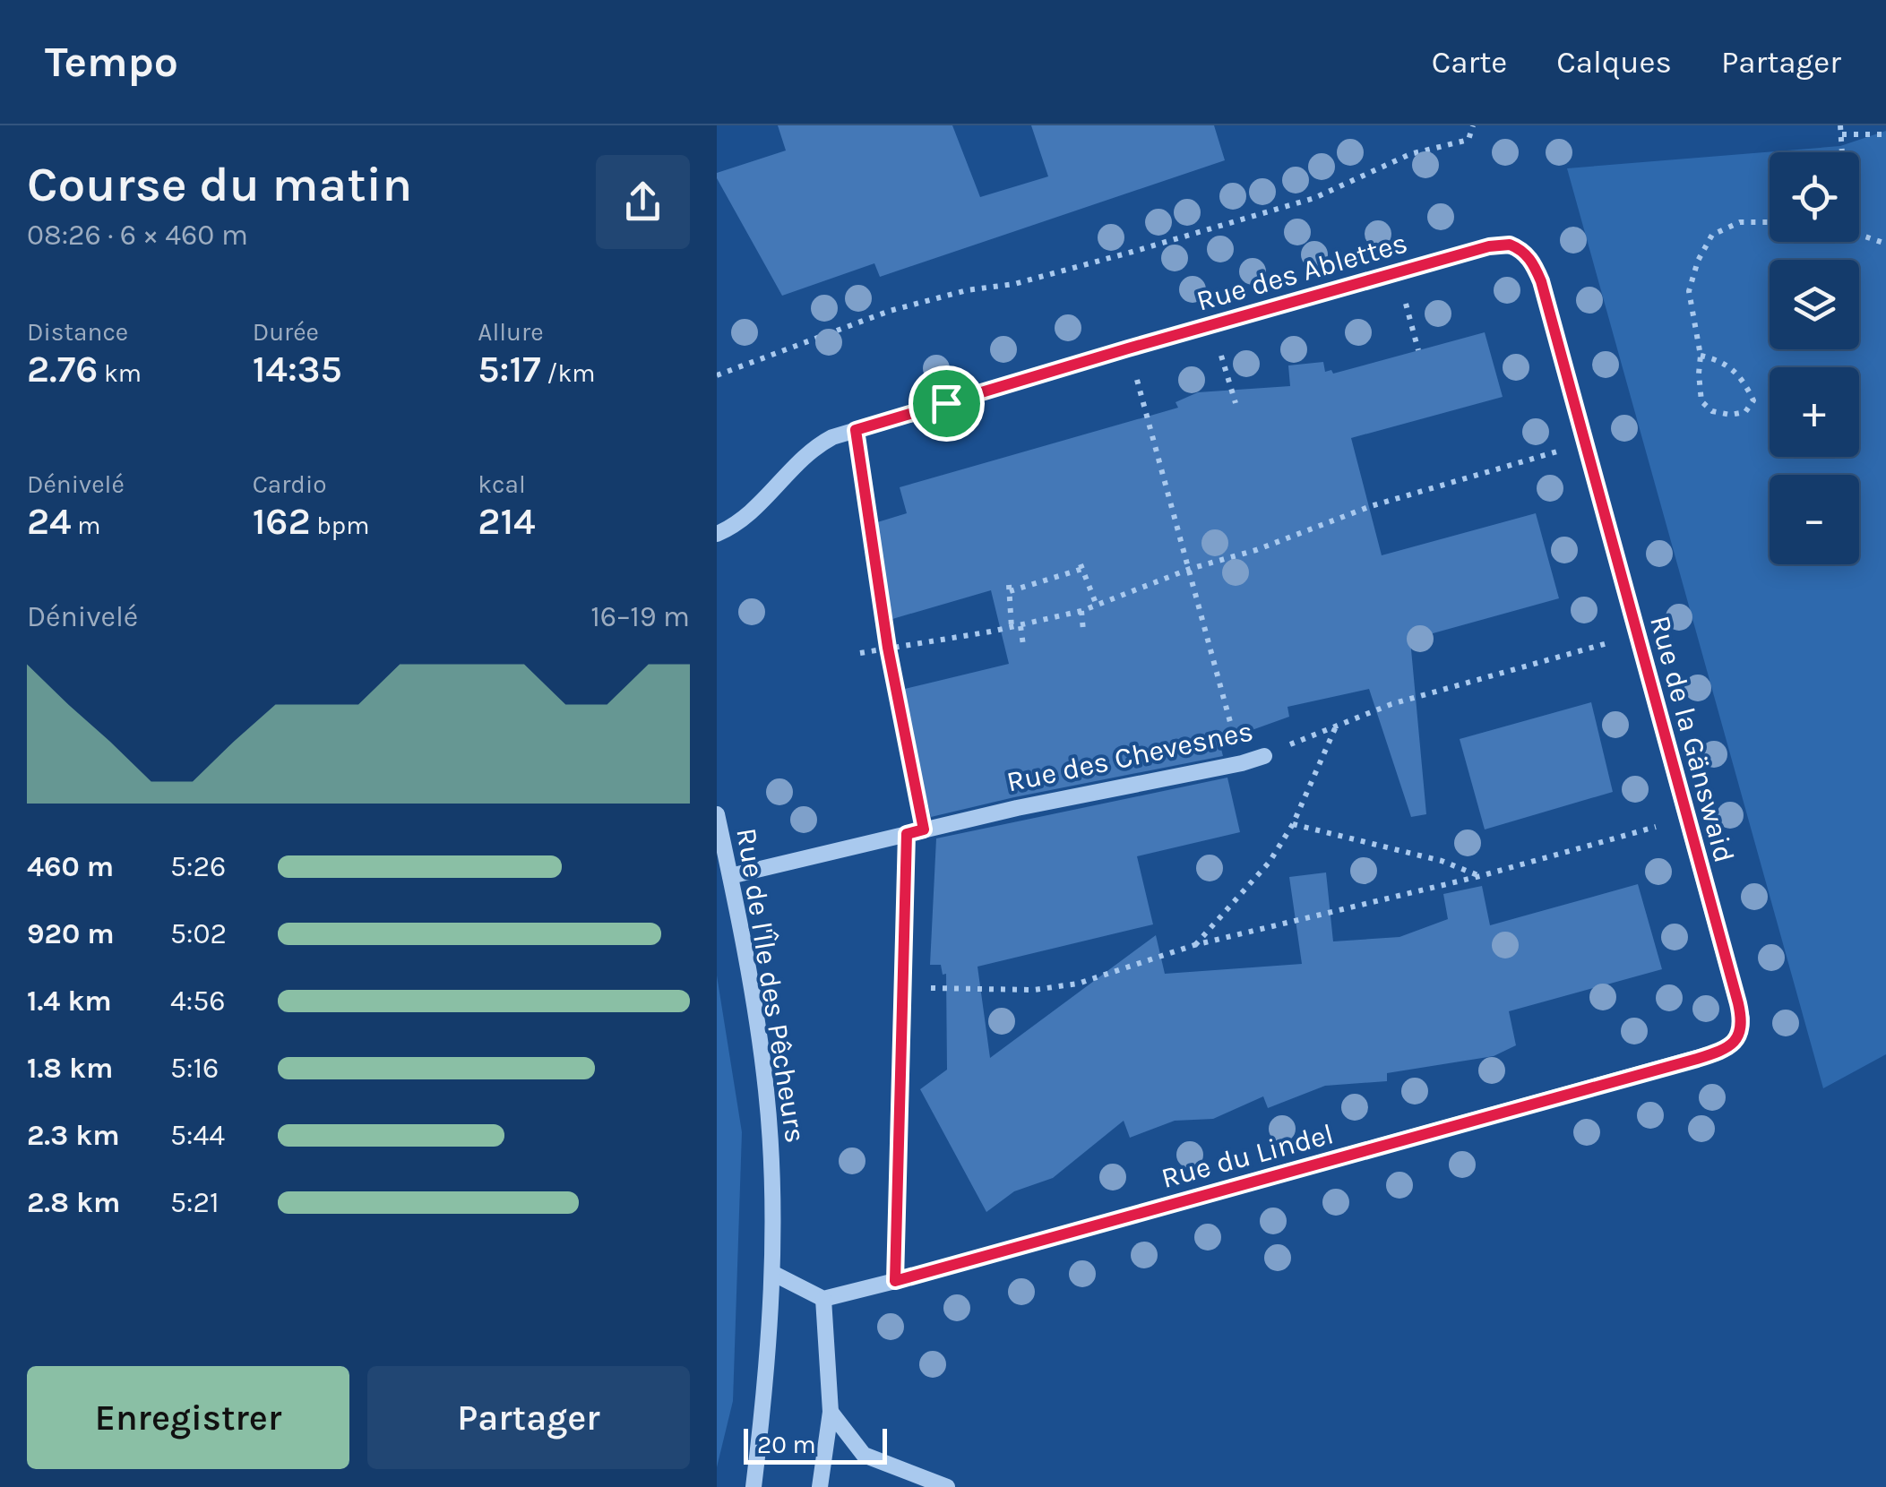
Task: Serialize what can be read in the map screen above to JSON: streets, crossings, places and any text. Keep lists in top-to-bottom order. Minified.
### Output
{"streets":{"street":["Rue des Ablettes","Rue de la Gänswaid","Rue des Chevesnes","Rue de l'Île des Pêcheurs","Rue du Lindel"]},"crossings":[["Rue des Ablettes","Rue de la Gänswaid"],["Rue de la Gänswaid","Rue des Chevesnes"],["Rue de la Gänswaid","Rue du Lindel"],["Rue des Chevesnes","Rue de l'Île des Pêcheurs"]],"scale_bar":"20 m","page":{"header":"Tempo","nav":["Carte","Calques","Partager"],"heading":["Course du matin","08:26 · 6 × 460 m"],"map_buttons":["+","−"],"stats":[["Distance","2.76 km"],["Durée","14:35"],["Allure","5:17 /km"],["Dénivelé","24 m"],["Cardio","162 bpm"],["kcal","214"]],"chart":["Dénivelé","16–19 m"],"list":[{"name":"460 m","note":"5:26"},{"name":"920 m","note":"5:02"},{"name":"1.4 km","note":"4:56"},{"name":"1.8 km","note":"5:16"},{"name":"2.3 km","note":"5:44"},{"name":"2.8 km","note":"5:21"}],"buttons":["Enregistrer","Partager"],"scale":"20 m"}}
